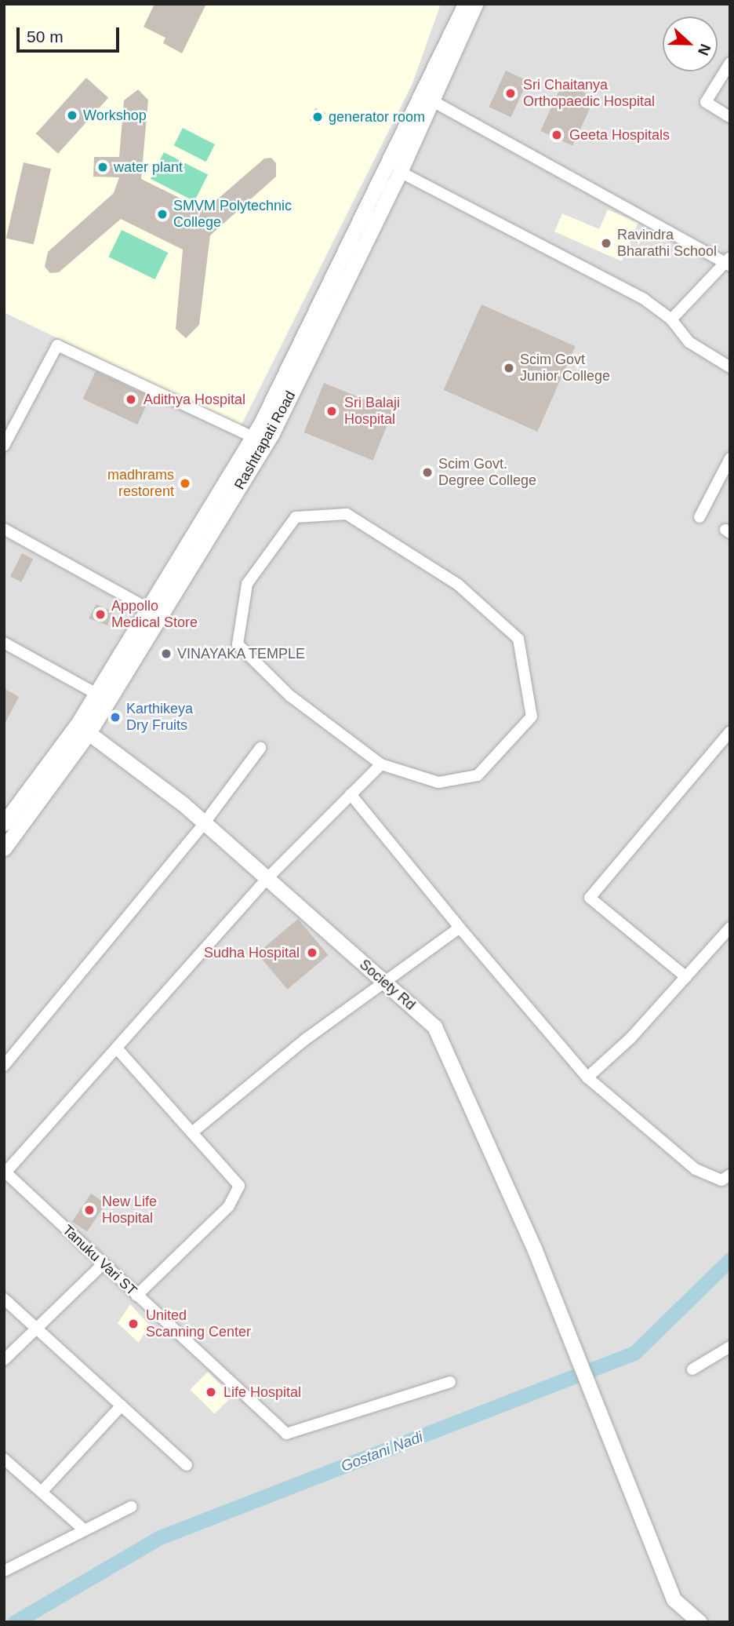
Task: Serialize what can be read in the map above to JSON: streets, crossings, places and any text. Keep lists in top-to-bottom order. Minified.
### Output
{"streets":{"street":["Rashtrapati Road","Society Rd","Tanuku Vari ST"]},"crossings":[["Rashtrapati Road","Society Rd"]],"water":["Gostani Nadi"],"places":["Sri Chaitanya Orthopaedic Hospital","Workshop","generator room","Geeta Hospitals","water plant","SMVM Polytechnic College","Ravindra Bharathi School","Scim Govt Junior College","Adithya Hospital","Sri Balaji Hospital","Scim Govt. Degree College","madhrams restorent","Appollo Medical Store","VINAYAKA TEMPLE","Karthikeya Dry Fruits","Sudha Hospital","New Life Hospital","United Scanning Center","Life Hospital"],"scale_bar":"50 m","north":"right"}
